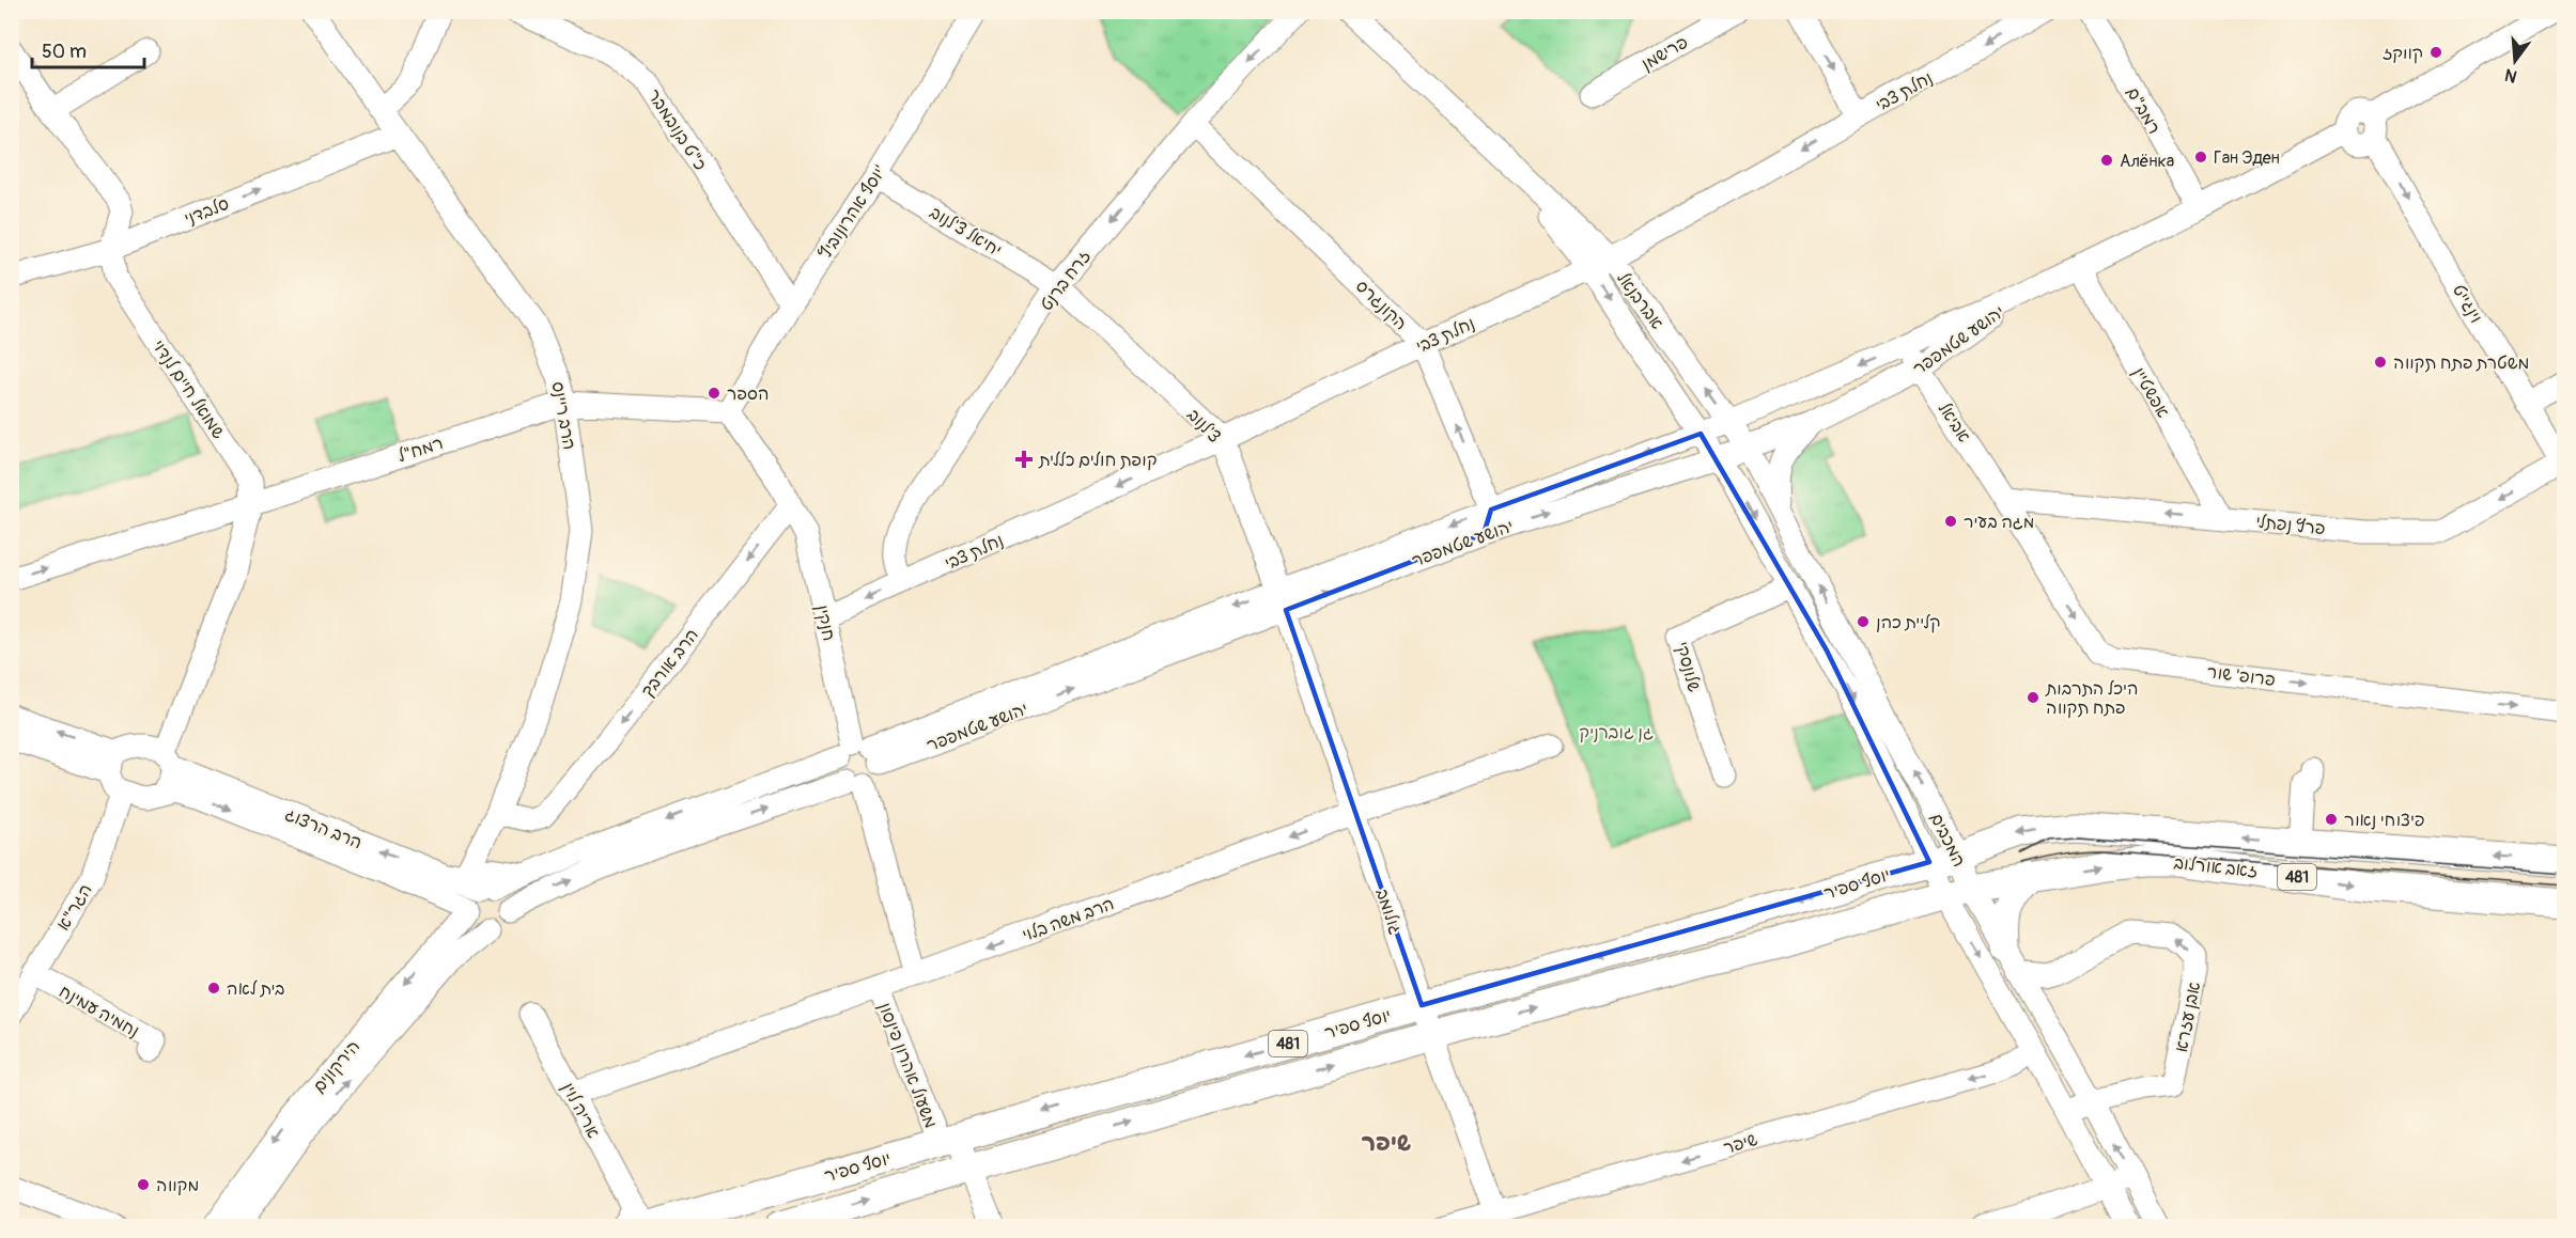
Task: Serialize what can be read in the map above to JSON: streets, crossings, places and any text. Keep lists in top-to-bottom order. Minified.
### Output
{"streets":{"main road":["זאב אורלוב","481","יוסף ספיר"],"street":["פרישמן","נחלת צבי","רמב\"ם","כ\"ט בנובמבר","סלבדני","יוסף אהרונוביץ'","יחיאל צ'לנוב","זרח ברנט","אברבנאל","וינגייט","הקונגרס","יהושע שטמפפר","שמואל חיים לנדוי","אפשטיין","הרב ריינס","אביאל","צ'לנוב","רמח\"ל","פרץ נפתלי","חנקין","הרב אורבך","שלונסקי","פרופ' שור","הרב הרצוג","המכבים","הגר\"א","גולומב","הרב משה בלוי","נחמיה עמינח","אבן עזרא","משעול אהרון פינסון","הירקונים","אריה לוין","שיפר"]},"crossings":[["נחלת צבי","זרח ברנט"],["נחלת צבי","אברבנאל"],["נחלת צבי","הקונגרס"],["נחלת צבי","צ'לנוב"],["נחלת צבי","חנקין"],["רמב\"ם","יהושע שטמפפר"],["כ\"ט בנובמבר","יוסף אהרונוביץ'"],["סלבדני","שמואל חיים לנדוי"],["סלבדני","הרב ריינס"],["יוסף אהרונוביץ'","יחיאל צ'לנוב"],["יוסף אהרונוביץ'","רמח\"ל"],["יחיאל צ'לנוב","זרח ברנט"],["יחיאל צ'לנוב","צ'לנוב"],["זרח ברנט","הקונגרס"],["זרח ברנט","צ'לנוב"],["אברבנאל","יהושע שטמפפר"],["אברבנאל","המכבים"],["וינגייט","יהושע שטמפפר"],["וינגייט","פרץ נפתלי"],["הקונגרס","יהושע שטמפפר"],["יהושע שטמפפר","אפשטיין"],["יהושע שטמפפר","הרב ריינס"],["יהושע שטמפפר","אביאל"],["יהושע שטמפפר","צ'לנוב"],["יהושע שטמפפר","חנקין"],["יהושע שטמפפר","הרב הרצוג"],["יהושע שטמפפר","המכבים"],["יהושע שטמפפר","גולומב"],["יהושע שטמפפר","הירקונים"],["שמואל חיים לנדוי","רמח\"ל"],["שמואל חיים לנדוי","הרב הרצוג"],["שמואל חיים לנדוי","הגר\"א"],["אפשטיין","פרץ נפתלי"],["הרב ריינס","רמח\"ל"],["הרב ריינס","הרב אורבך"],["הרב ריינס","הרב הרצוג"],["הרב ריינס","הירקונים"],["אביאל","פרץ נפתלי"],["אביאל","פרופ' שור"],["צ'לנוב","גולומב"],["פרץ נפתלי","פרופ' שור"],["חנקין","הרב אורבך"],["שלונסקי","המכבים"],["הרב הרצוג","הגר\"א"],["הרב הרצוג","הירקונים"],["המכבים","זאב אורלוב"],["המכבים","יוסף ספיר"],["המכבים","אבן עזרא"],["המכבים","שיפר"],["זאב אורלוב","יוסף ספיר"],["יוסף ספיר","גולומב"],["יוסף ספיר","משעול אהרון פינסון"],["יוסף ספיר","אריה לוין"],["הגר\"א","נחמיה עמינח"],["גולומב","הרב משה בלוי"],["גולומב","שיפר"],["הרב משה בלוי","משעול אהרון פינסון"]],"one_way":["נחלת צבי","זרח ברנט","וינגייט","הקונגרס","פרץ נפתלי","הרב אורבך","פרופ' שור","הרב משה בלוי","שיפר"],"districts":["שיפר"],"parks":["גן גוברניק"],"places":{"other":["קווקז","Ган Эден","Алёнка","משטרת פתח תקווה","הספר","מגה בעיר","קליית כהן","היכל התרבות פתח תקווה","פיצוחי נאור","בית לאה","מקווה"],"health":["קופת חולים כללית"]},"scale_bar":"50 m","north":"bottom"}
